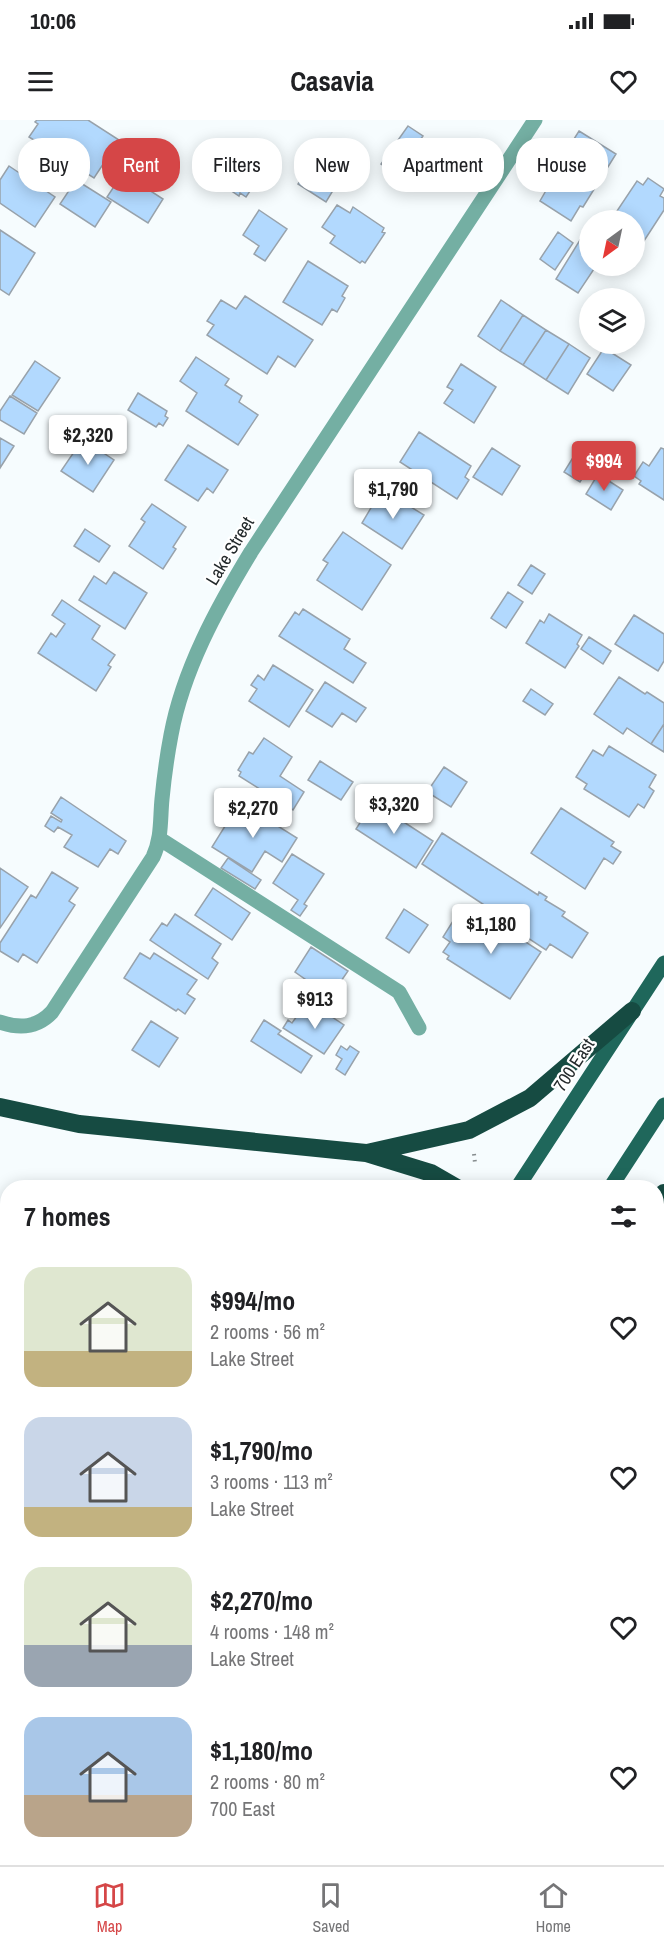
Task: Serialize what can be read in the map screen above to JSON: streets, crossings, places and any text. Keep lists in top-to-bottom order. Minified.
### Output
{"streets":{"main road":["700 East"],"street":["Lake Street"]},"north":"bottom left","page":{"status":"10:06","header":"Casavia","chip":["Buy","Rent","Filters","New","Apartment","House"],"price":["$2,320","$994","$1,790","$3,320","$2,270","$1,180","$913"],"heading":"7 homes","list":[{"name":"$994/mo","note":"2 rooms · 56 m² · Lake Street"},{"name":"$1,790/mo","note":"3 rooms · 113 m² · Lake Street"},{"name":"$2,270/mo","note":"4 rooms · 148 m² · Lake Street"},{"name":"$1,180/mo","note":"2 rooms · 80 m² · 700 East"}],"tabs":["Map","Saved","Home"]}}
